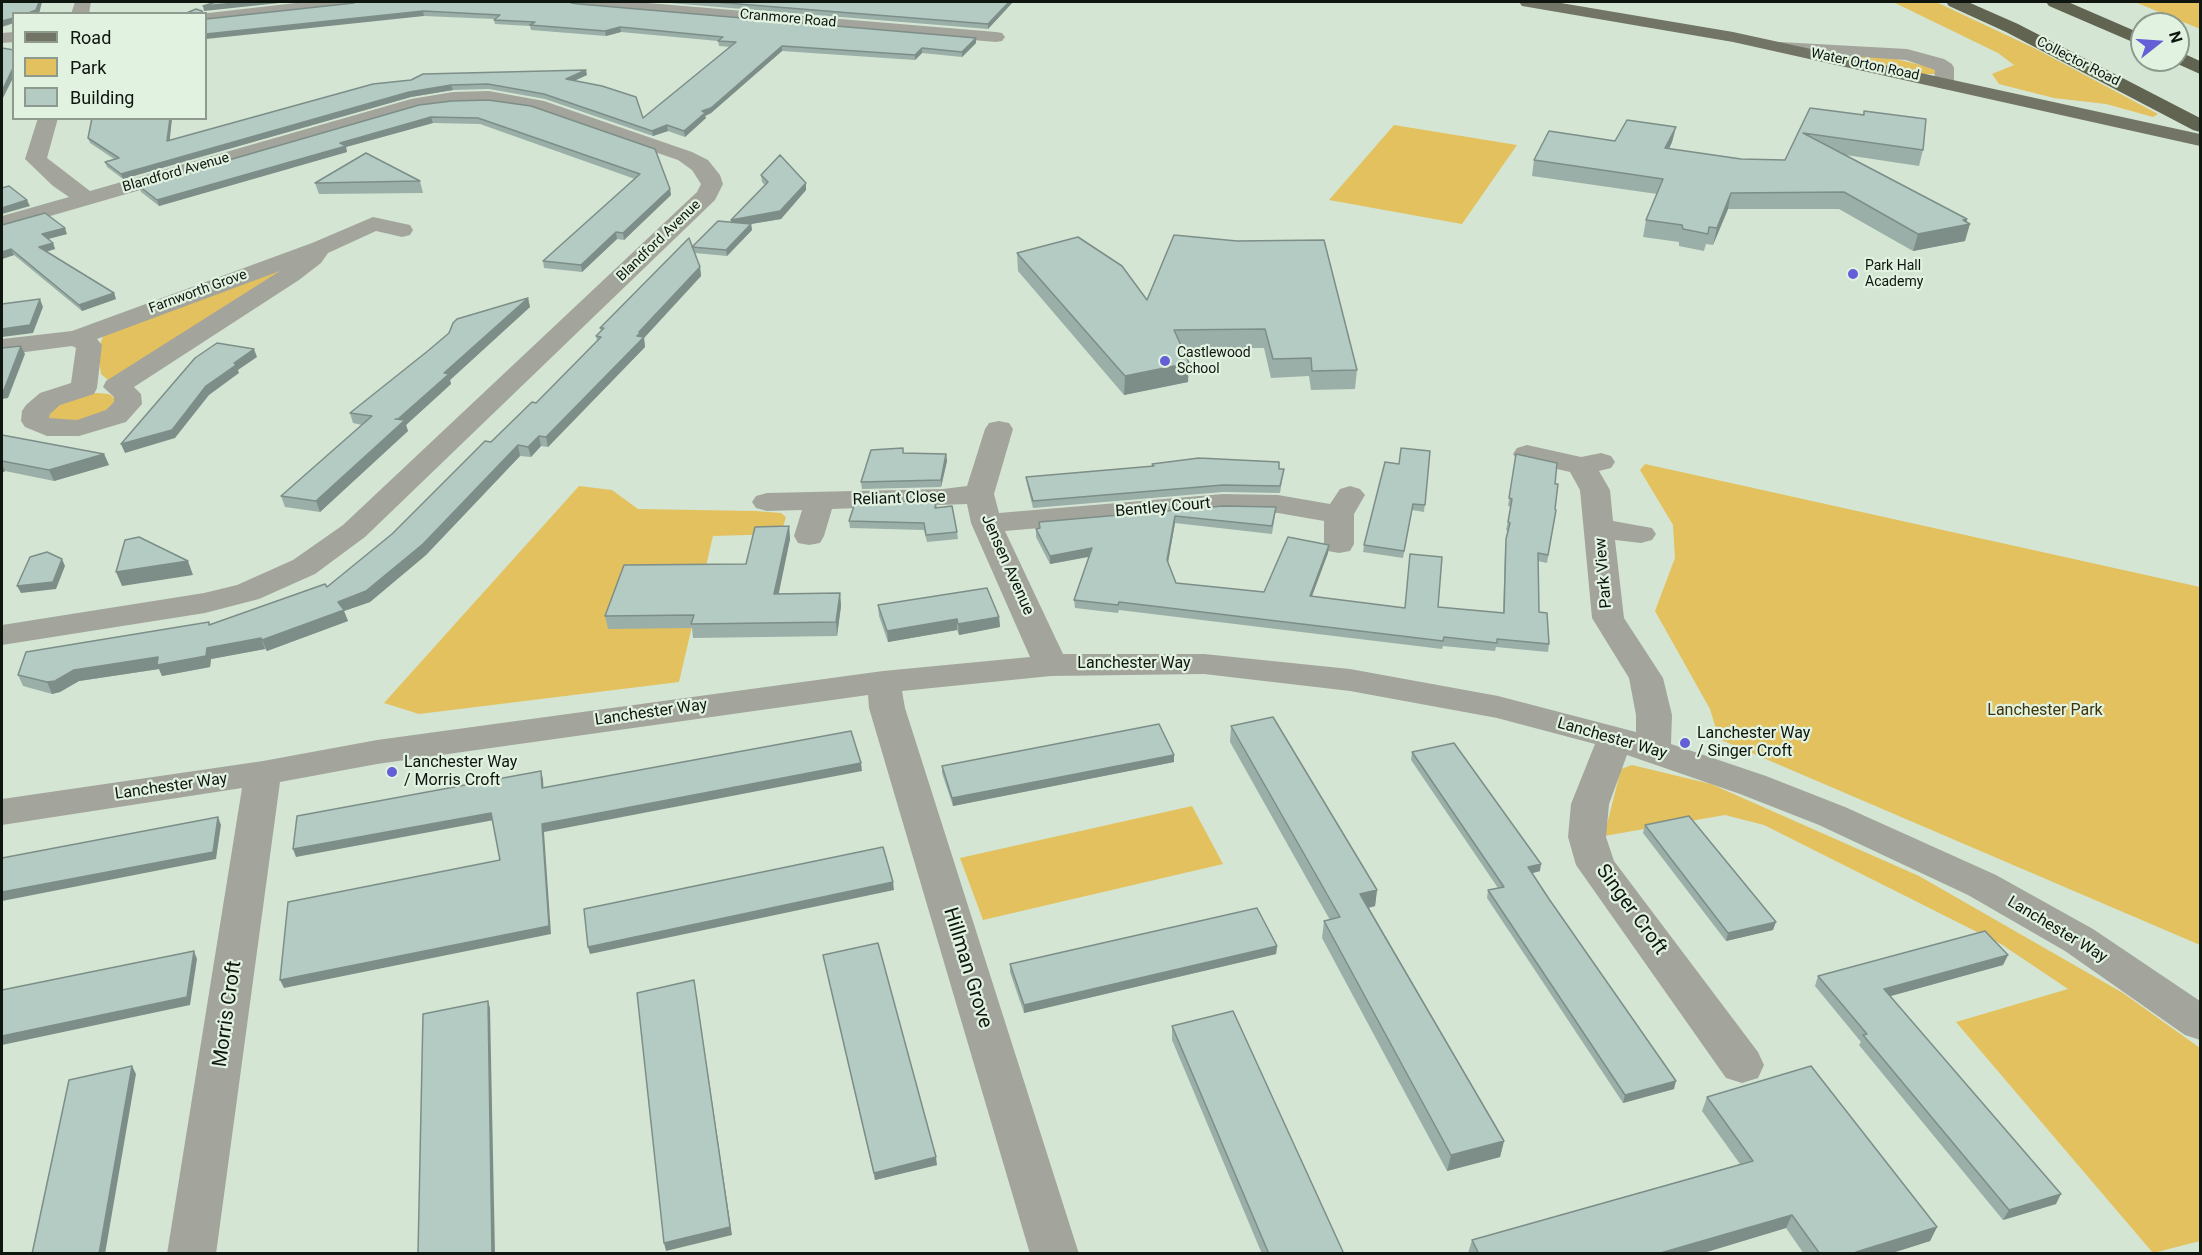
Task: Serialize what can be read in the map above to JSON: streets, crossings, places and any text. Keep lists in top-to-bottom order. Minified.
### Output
{"streets":{"highway":["Collector Road"],"street":["Cranmore Road","Blandford Avenue","Farnworth Grove","Reliant Close","Bentley Court","Jensen Avenue","Park View","Lanchester Way","Singer Croft","Hillman Grove","Morris Croft"]},"crossings":[["Reliant Close","Jensen Avenue"],["Bentley Court","Jensen Avenue"],["Jensen Avenue","Lanchester Way"],["Park View","Lanchester Way"],["Lanchester Way","Singer Croft"],["Lanchester Way","Hillman Grove"],["Lanchester Way","Morris Croft"]],"parks":["Lanchester Park"],"places":["Park Hall Academy","Castlewood School","Lanchester Way / Singer Croft","Lanchester Way / Morris Croft"],"legend":["Road","Park","Building"],"north":"right"}
